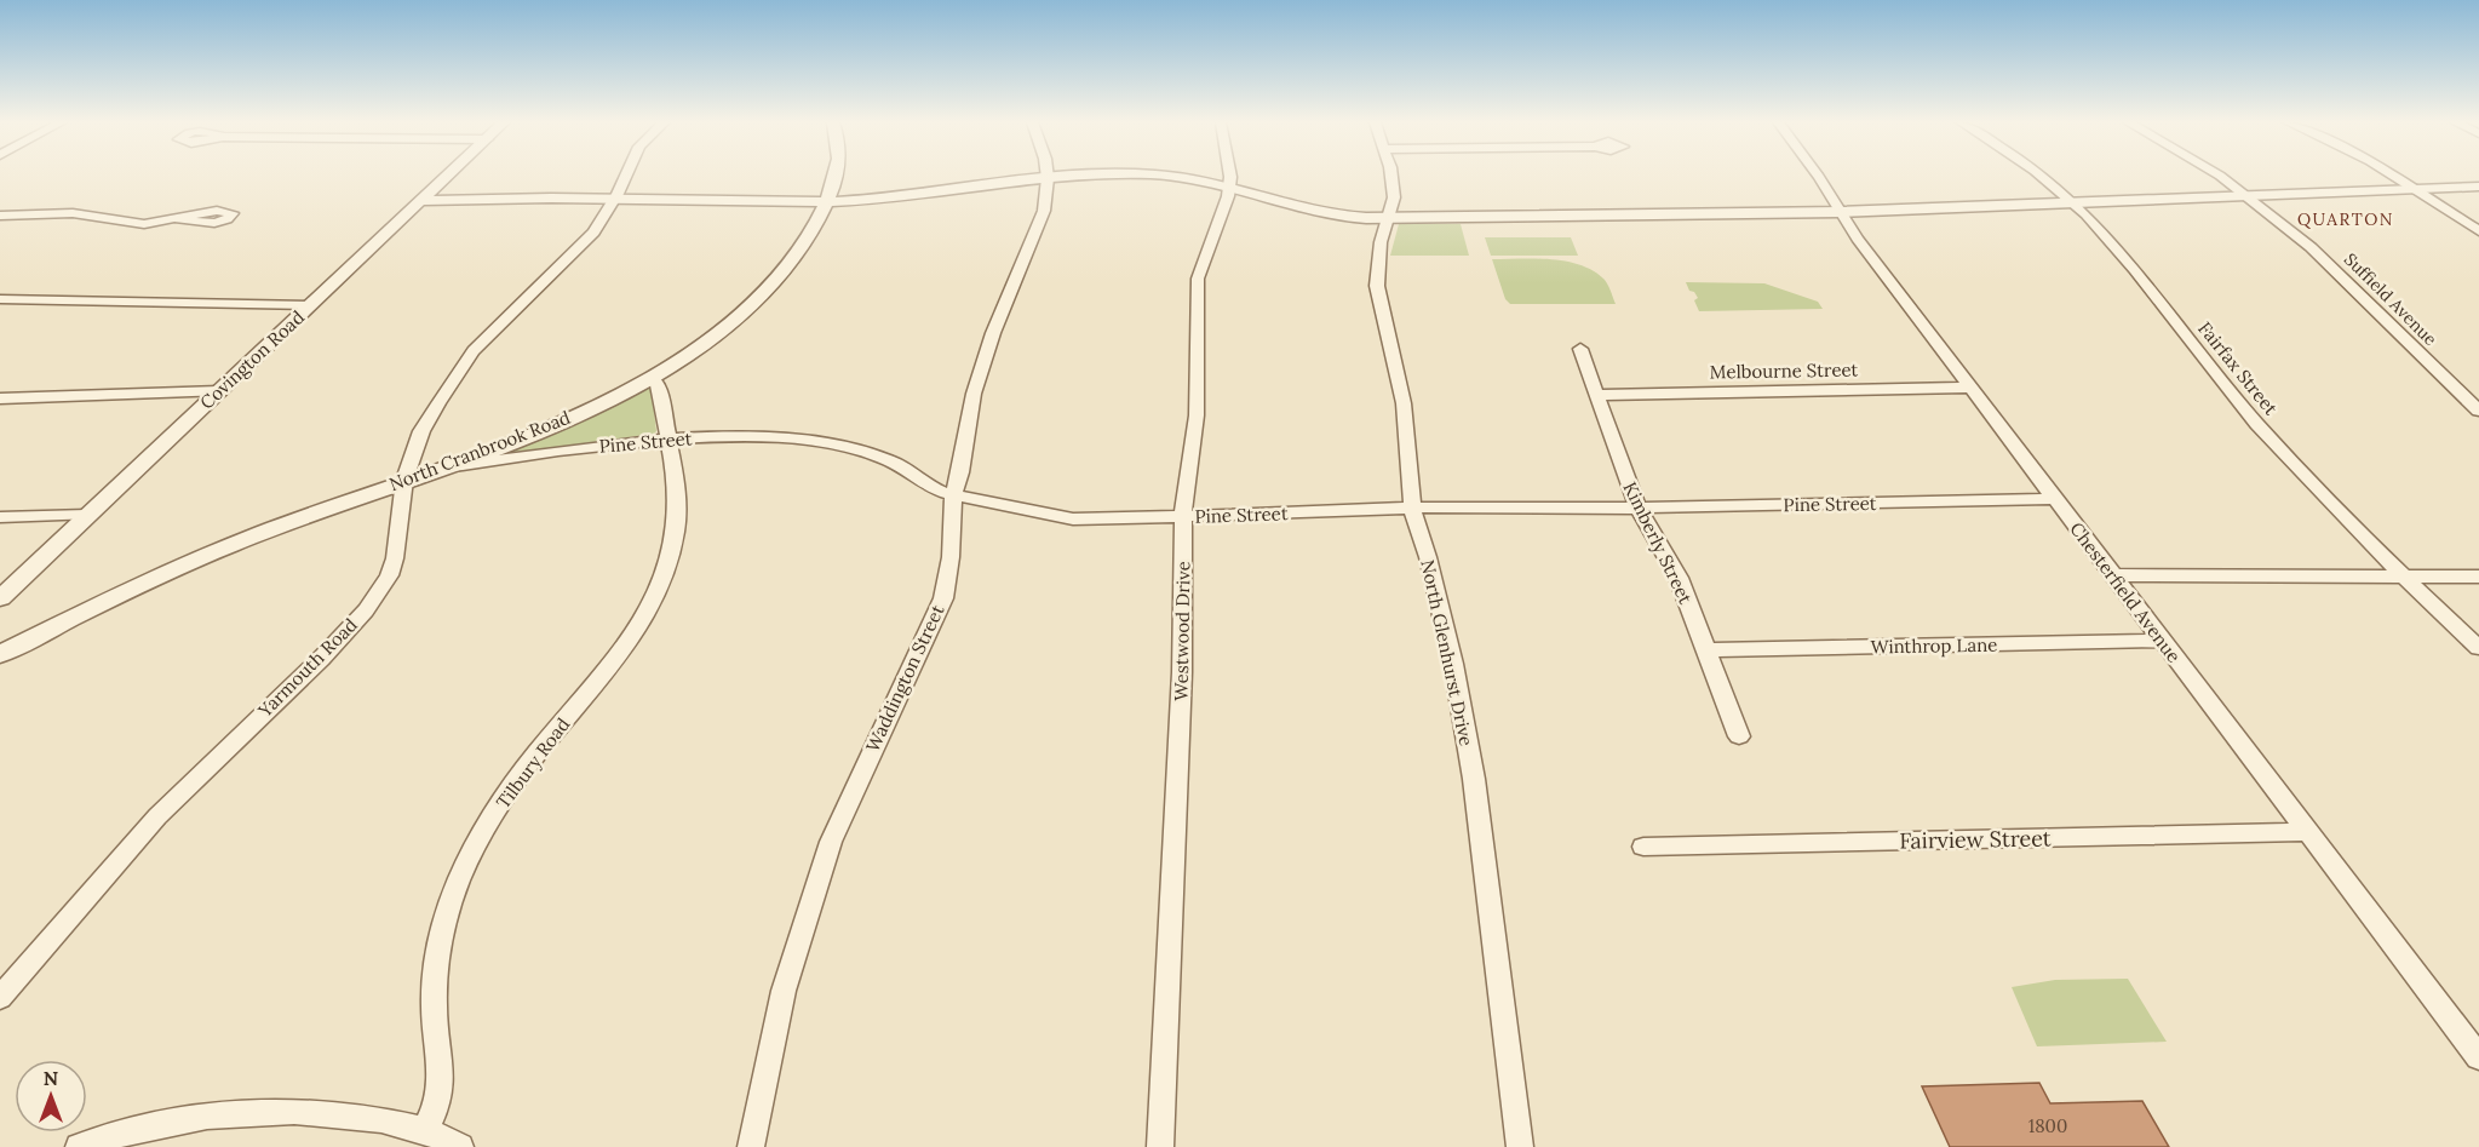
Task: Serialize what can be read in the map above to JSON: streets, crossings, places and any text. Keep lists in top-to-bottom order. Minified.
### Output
{"streets":{"street":["Suffield Avenue","Covington Road","Fairfax Street","Melbourne Street","Pine Street","North Cranbrook Road","Kimberly Street","Chesterfield Avenue","Westwood Drive","Winthrop Lane","North Glenhurst Drive","Yarmouth Road","Waddington Street","Tilbury Road","Fairview Street"]},"crossings":[["Melbourne Street","Kimberly Street"],["Melbourne Street","Chesterfield Avenue"],["Pine Street","North Cranbrook Road"],["Pine Street","Kimberly Street"],["Pine Street","Chesterfield Avenue"],["Pine Street","Westwood Drive"],["Pine Street","North Glenhurst Drive"],["Pine Street","Waddington Street"],["Pine Street","Tilbury Road"],["North Cranbrook Road","Yarmouth Road"],["North Cranbrook Road","Tilbury Road"],["Kimberly Street","Winthrop Lane"],["Chesterfield Avenue","Winthrop Lane"],["Chesterfield Avenue","Fairview Street"]],"districts":["QUARTON"],"house_numbers":["1800"],"north":"top"}
